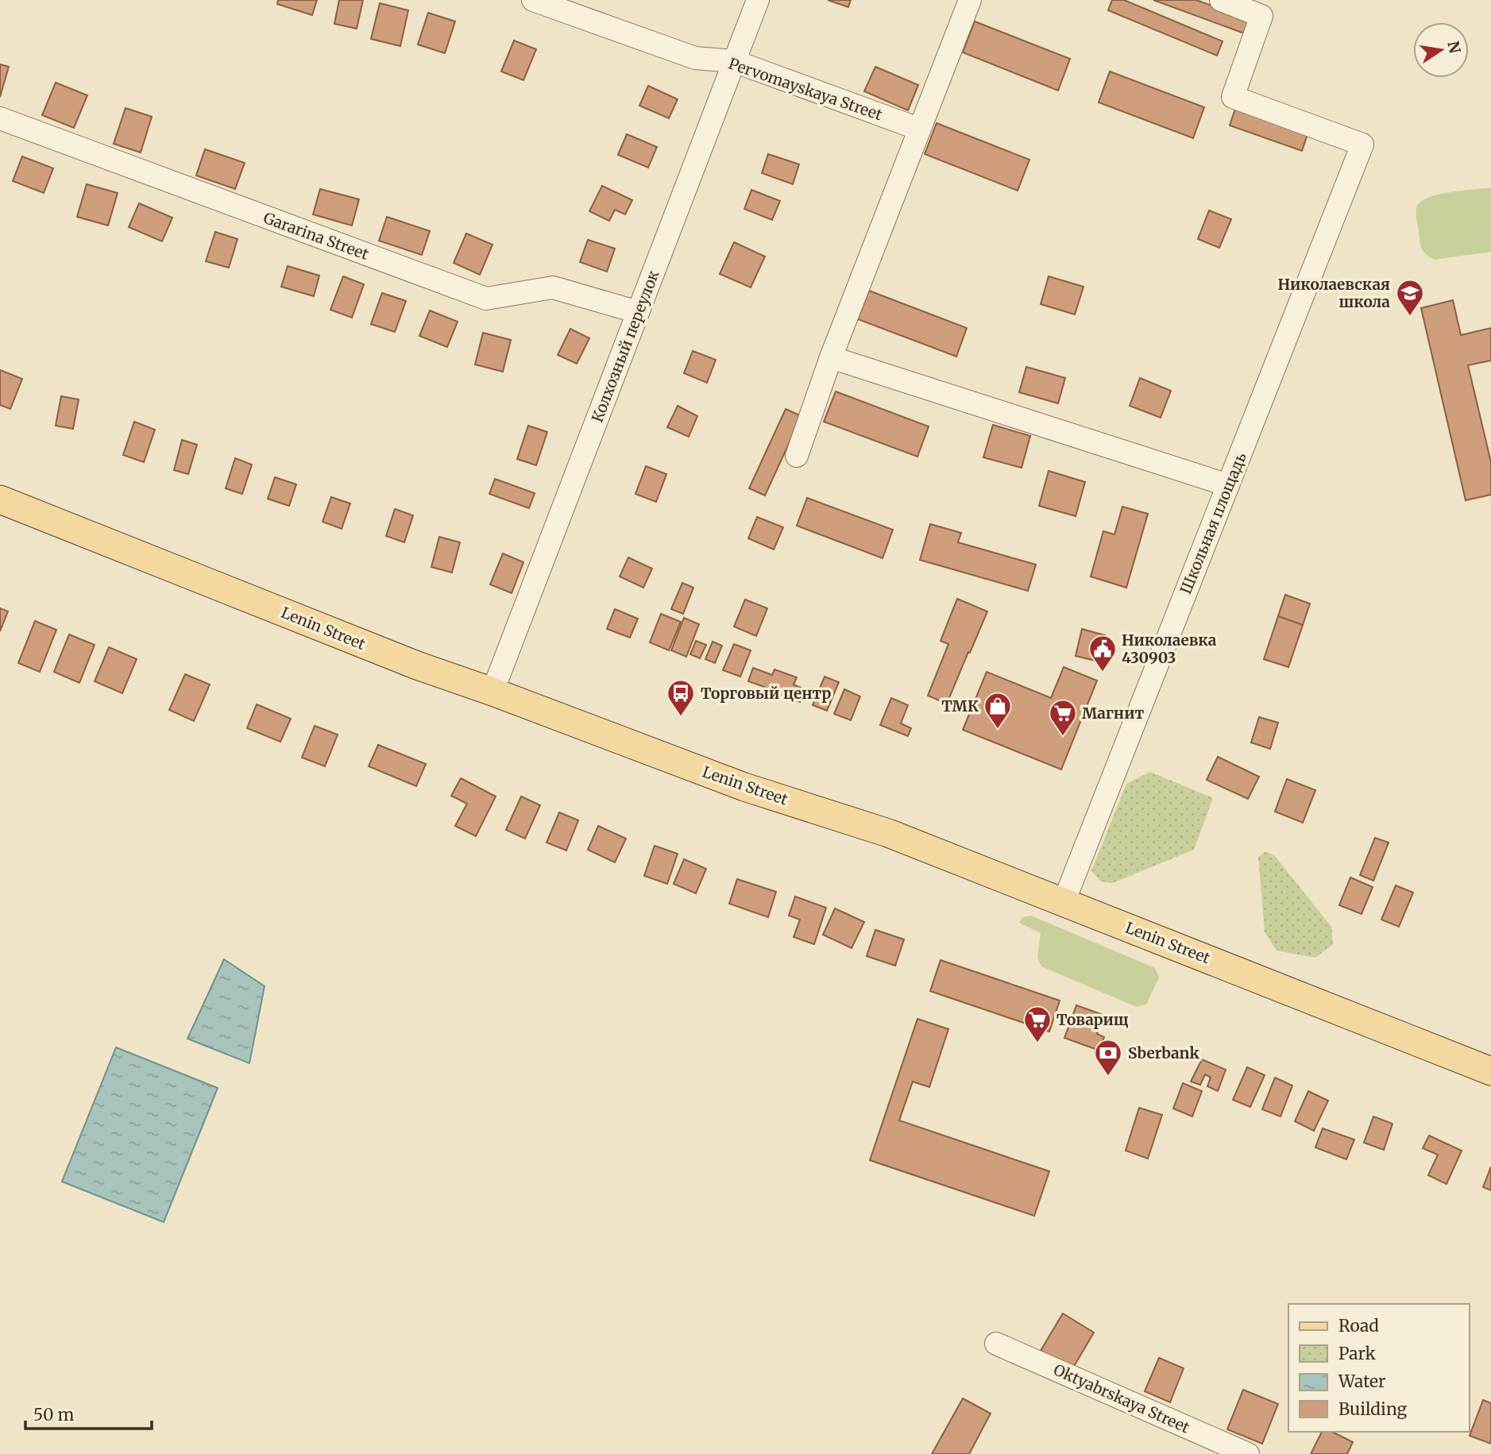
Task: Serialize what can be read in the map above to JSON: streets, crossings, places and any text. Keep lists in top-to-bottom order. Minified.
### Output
{"streets":{"main road":["Lenin Street"],"street":["Pervomayskaya Street","Gararina Street","Колхозный переулок","Школьная площадь","Oktyabrskaya Street"]},"crossings":[["Pervomayskaya Street","Колхозный переулок"],["Gararina Street","Колхозный переулок"],["Колхозный переулок","Lenin Street"],["Школьная площадь","Lenin Street"]],"places":{"school or university":["Николаевская школа"],"public building":["Николаевка 430903"],"bus stop":["Торговый центр"],"shop":["ТМК"],"supermarket":["Магнит","Товарищ"],"bank":["Sberbank"]},"legend":["Road","Park","Water","Building"],"scale_bar":"50 m","north":"right"}
